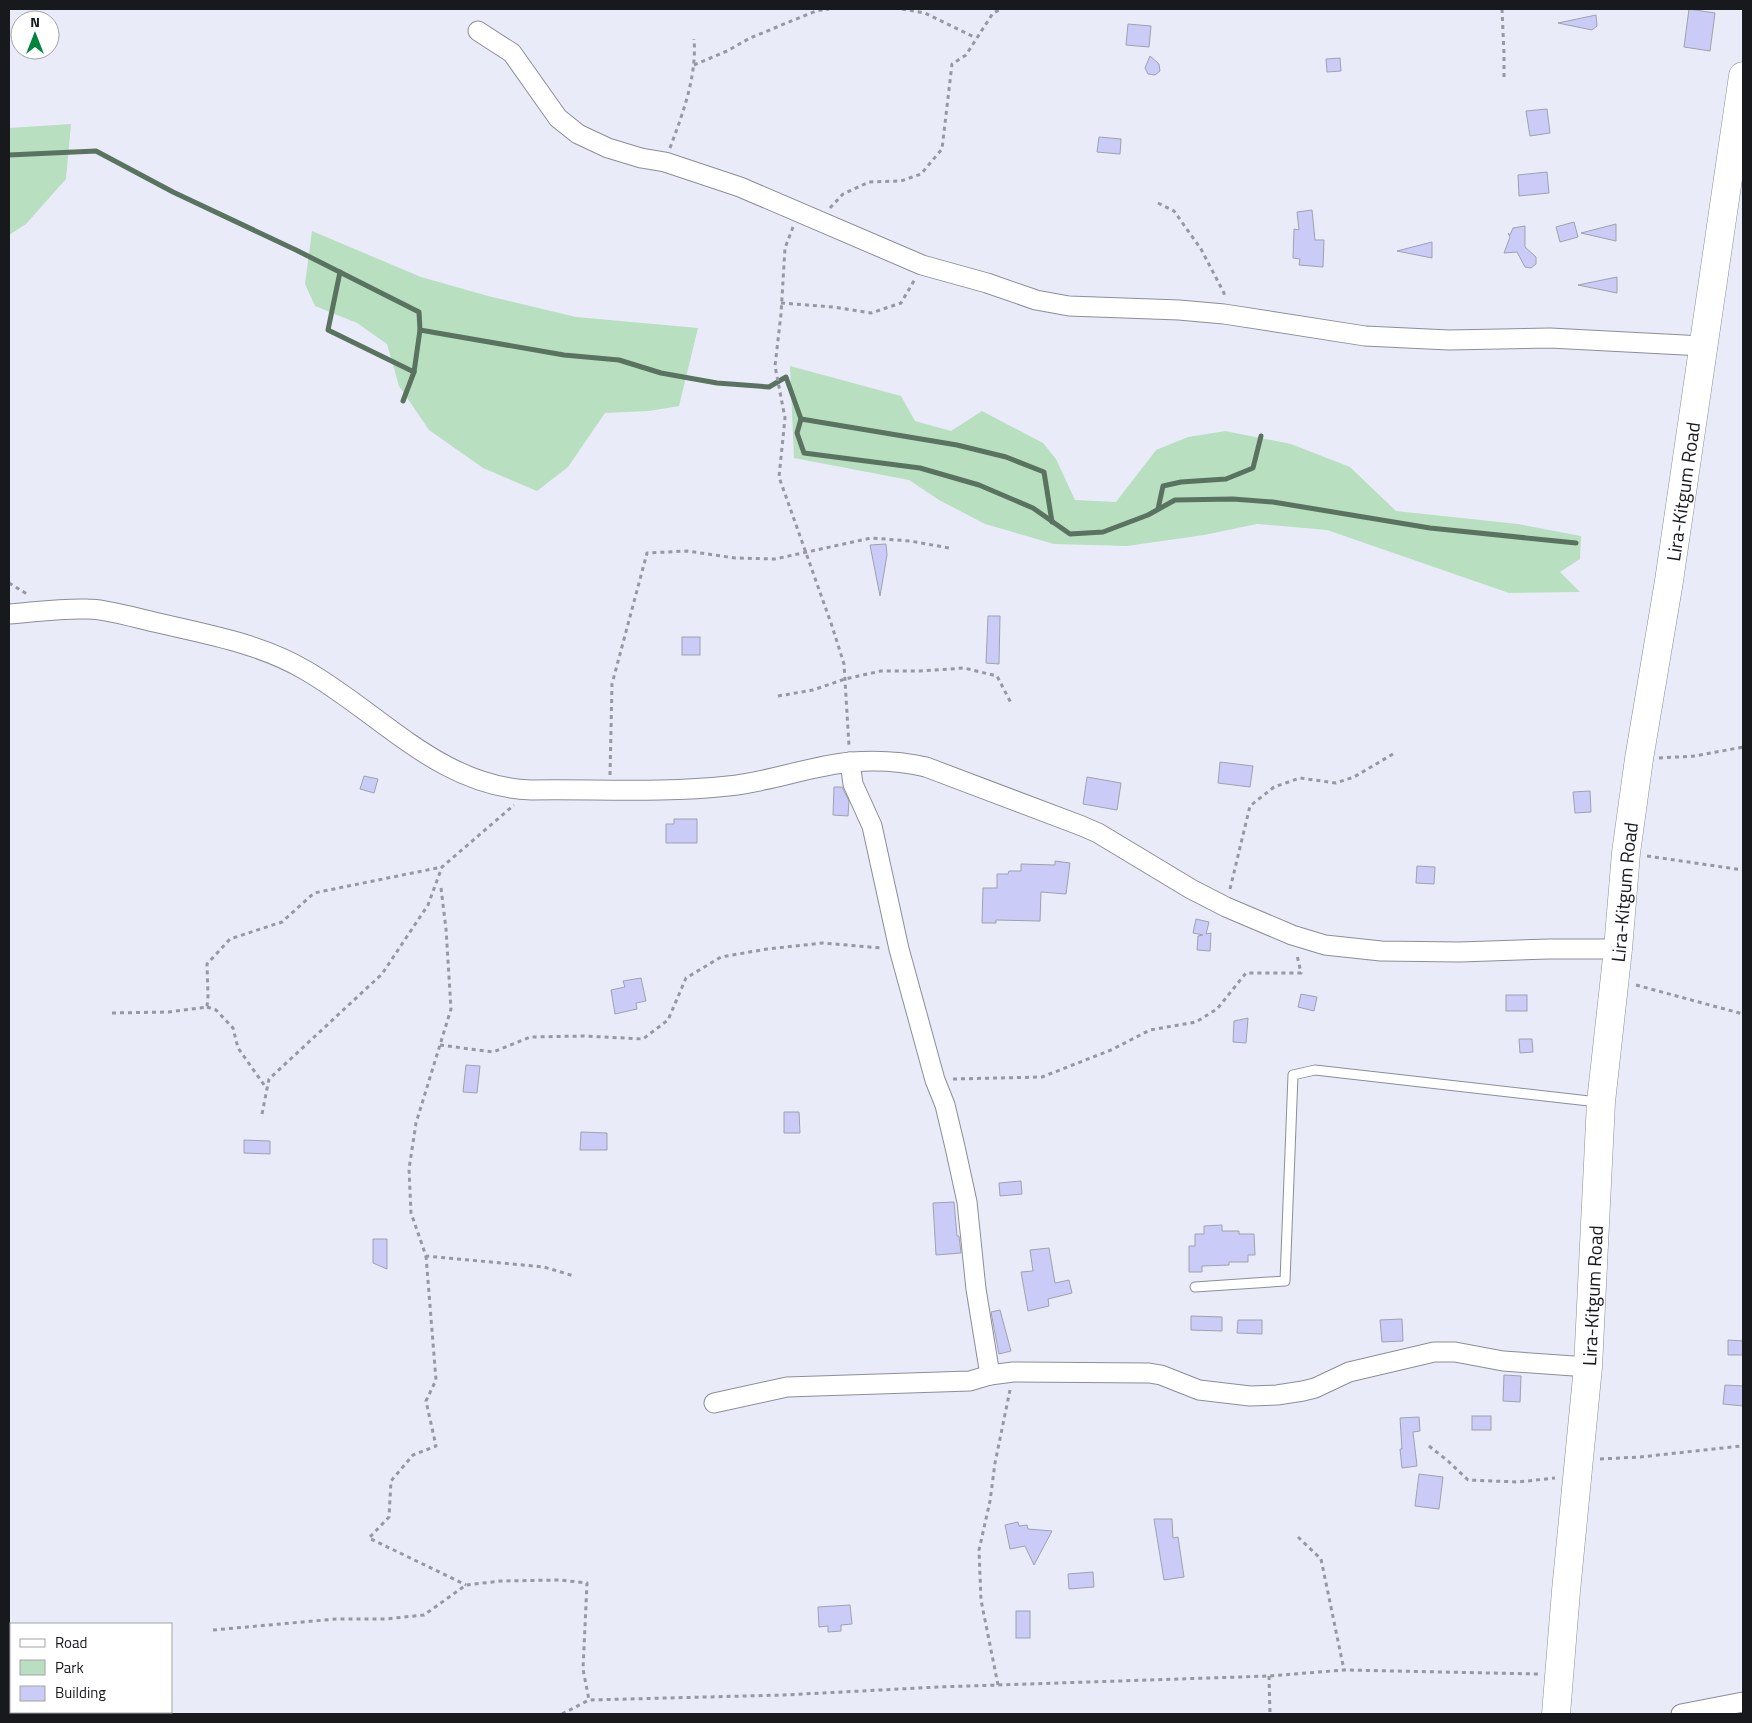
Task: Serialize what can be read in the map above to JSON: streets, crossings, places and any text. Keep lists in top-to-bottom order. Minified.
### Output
{"streets":{"main road":["Lira-Kitgum Road"]},"legend":["Road","Park","Building"],"north":"top"}
